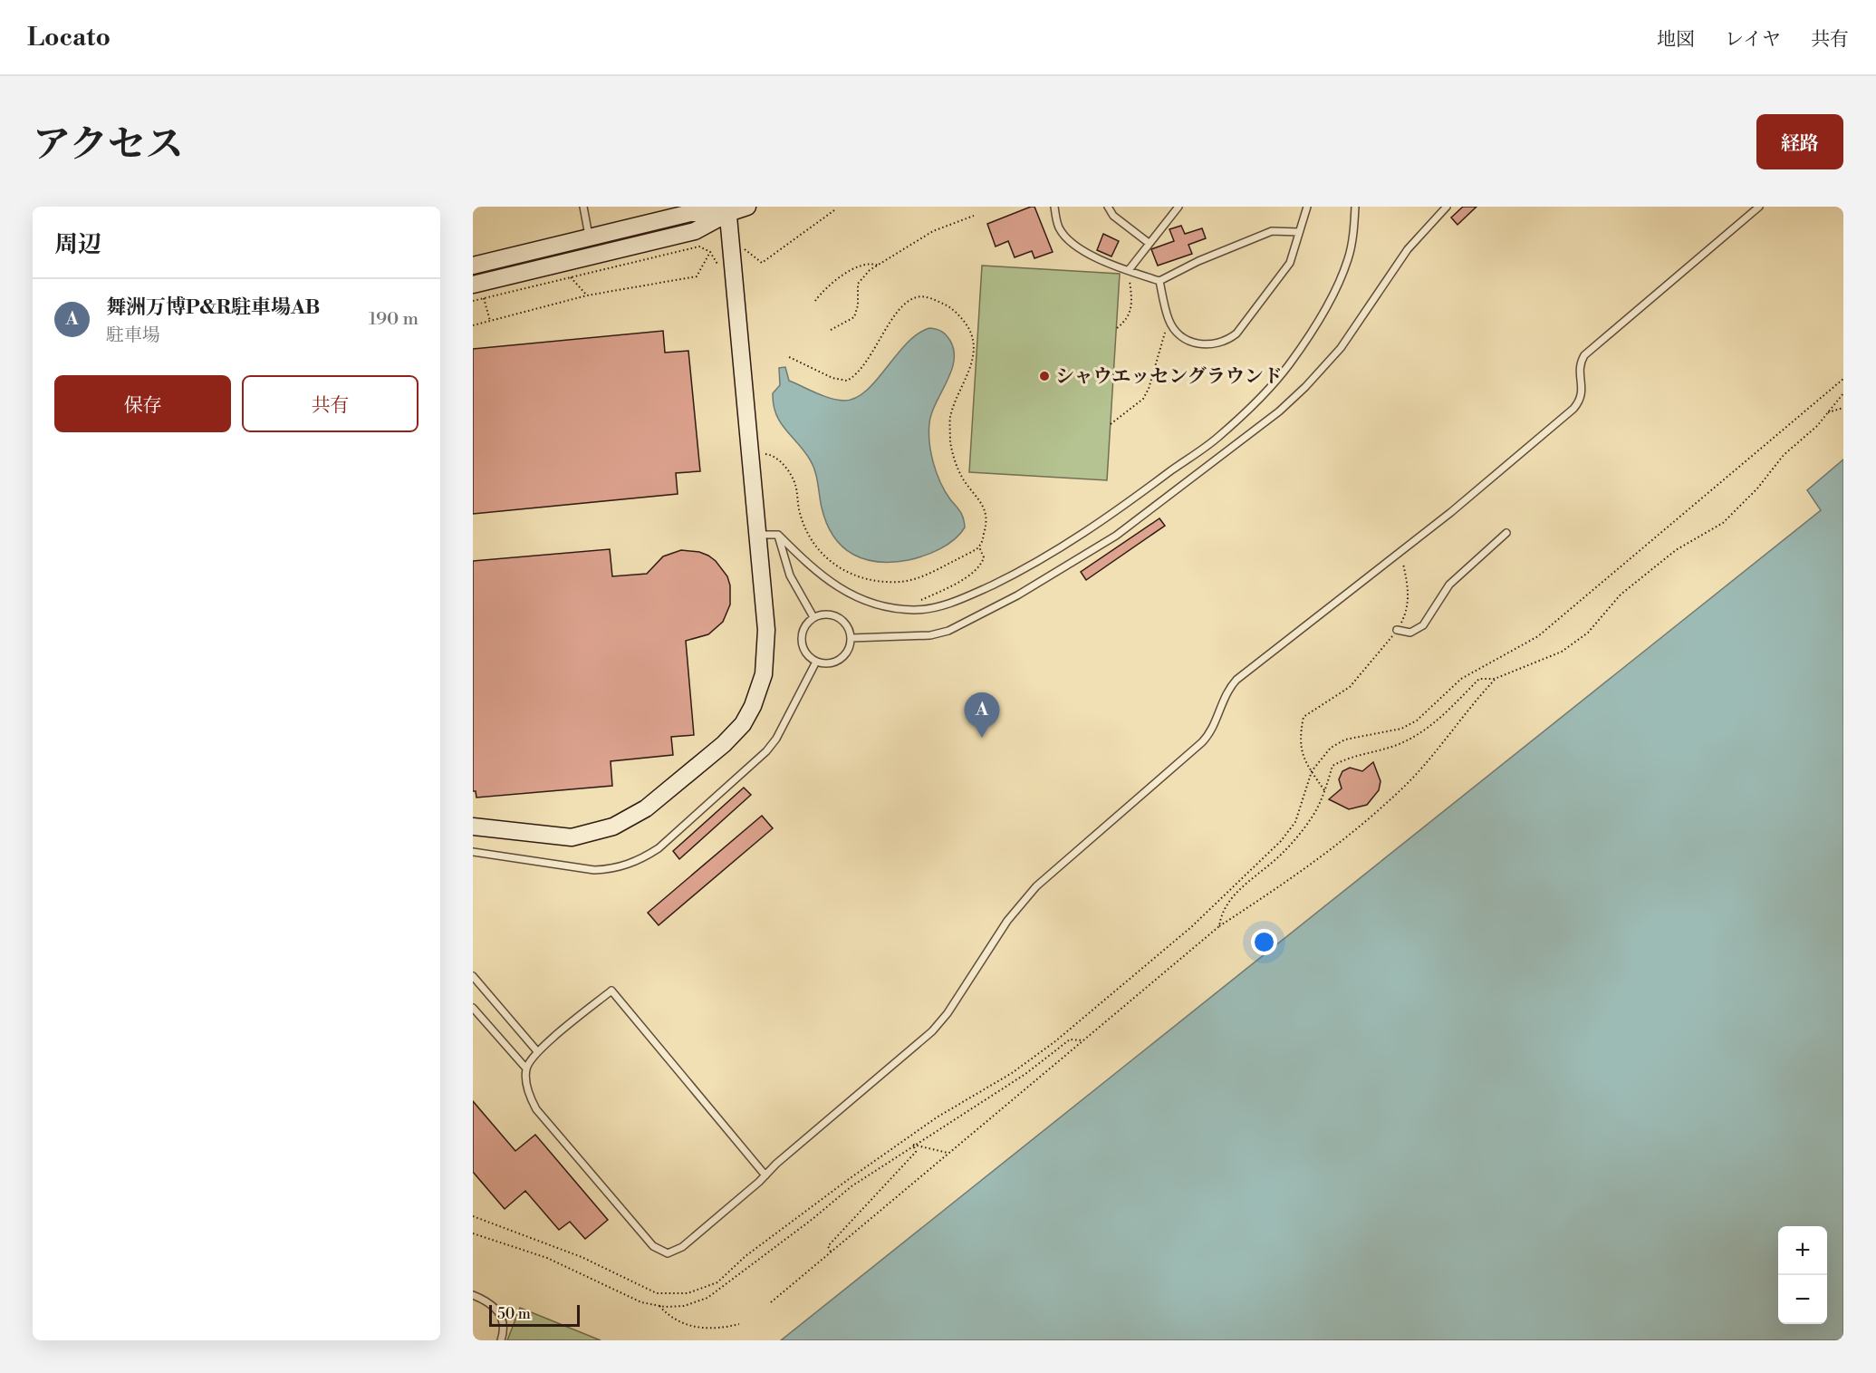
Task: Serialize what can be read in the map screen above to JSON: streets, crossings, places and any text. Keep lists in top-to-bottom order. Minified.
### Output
{"places":["シャウエッセングラウンド"],"scale_bar":"50 m","page":{"header":"Locato","nav":["地図","レイヤ","共有"],"title":"アクセス","buttons":["経路",["保存","共有"]],"heading":"周辺","list":[{"mark":"A","name":"舞洲万博P&R駐車場AB","note":"駐車場","value":"190 m"}],"pins":"A","map_buttons":["+","−"],"scale":"50 m"}}
